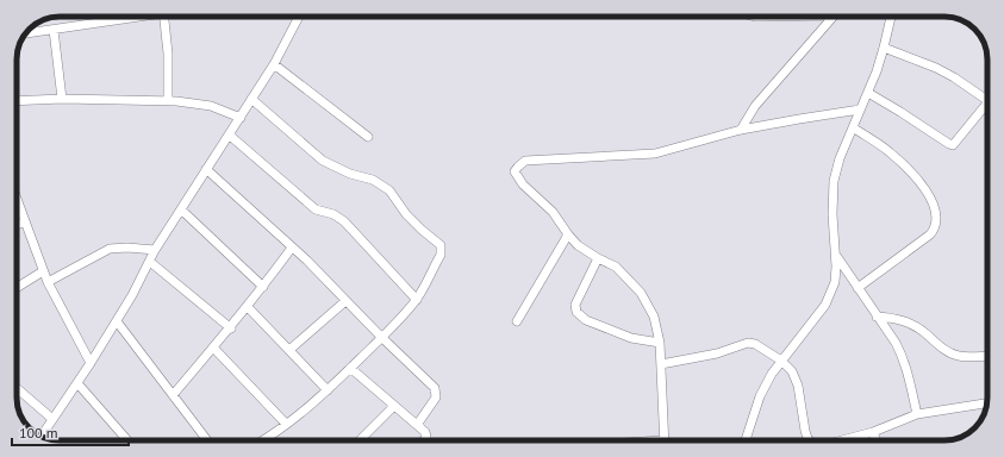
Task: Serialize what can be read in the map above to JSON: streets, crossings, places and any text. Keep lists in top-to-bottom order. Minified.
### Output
{"scale_bar":"100 m"}
